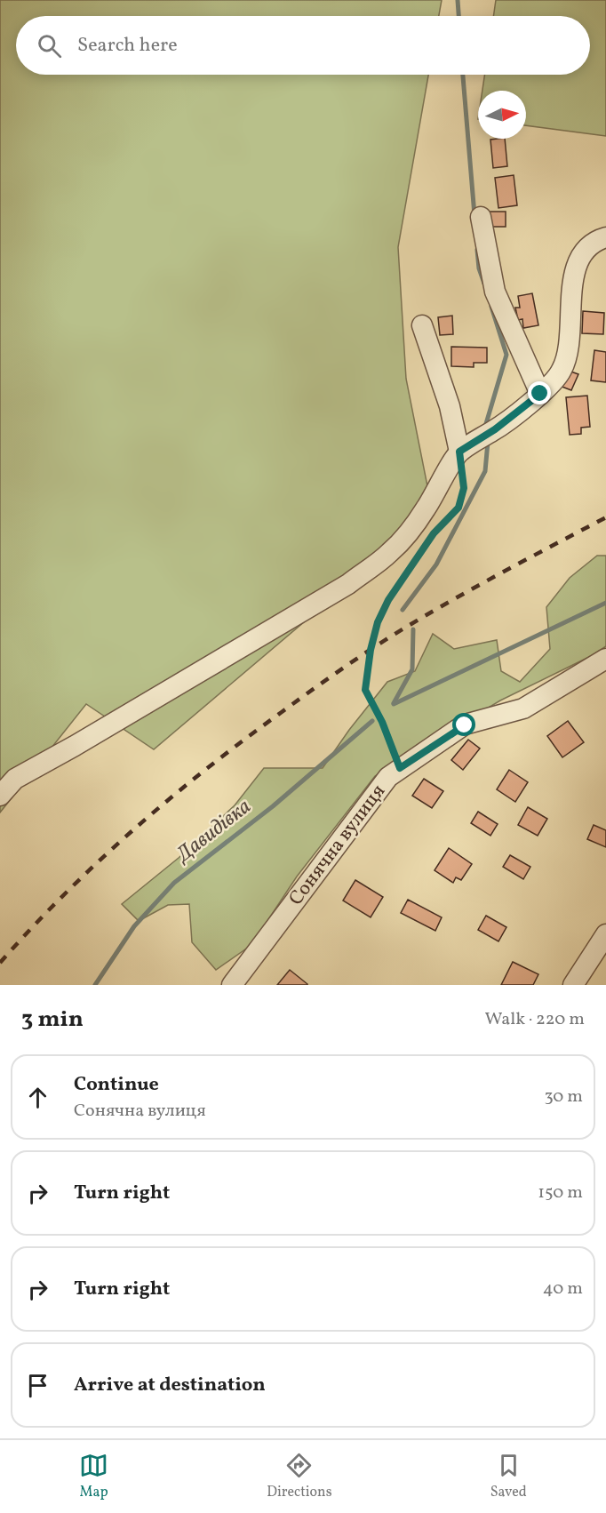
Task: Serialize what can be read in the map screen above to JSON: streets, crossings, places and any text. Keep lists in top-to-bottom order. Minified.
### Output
{"streets":{"street":["Сонячна вулиця"]},"water":["Давидівка"],"north":"right","page":{"search":"Search here","heading":["3 min","Walk · 220 m"],"list":[["Continue","Сонячна вулиця","30 m"],["Turn right","150 m"],["Turn right","40 m"],"Arrive at destination"],"nav":["Map","Directions","Saved"]}}
